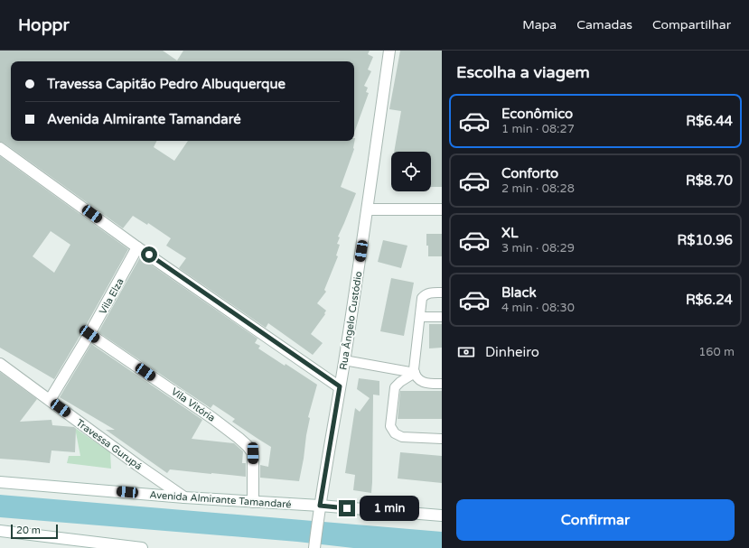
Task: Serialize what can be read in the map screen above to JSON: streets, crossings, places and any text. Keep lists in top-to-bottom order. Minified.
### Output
{"streets":{"street":["Vila Elza","Rua Ângelo Custódio","Vila Vitória","Travessa Gurupá","Avenida Almirante Tamandaré"]},"crossings":[["Vila Elza","Vila Vitória"],["Vila Elza","Travessa Gurupá"],["Rua Ângelo Custódio","Avenida Almirante Tamandaré"],["Vila Vitória","Avenida Almirante Tamandaré"],["Travessa Gurupá","Avenida Almirante Tamandaré"]],"scale_bar":"20 m","page":{"header":"Hoppr","nav":["Mapa","Camadas","Compartilhar"],"heading":"Escolha a viagem","banner":["Travessa Capitão Pedro Albuquerque","Avenida Almirante Tamandaré"],"list":[{"name":"Econômico","note":"1 min · 08:27","value":"R$6.44"},{"name":"Conforto","note":"2 min · 08:28","value":"R$8.70"},{"name":"XL","note":"3 min · 08:29","value":"R$10.96"},{"name":"Black","note":"4 min · 08:30","value":"R$6.24"}],"pay":["Dinheiro","160 m"],"buttons":"Confirmar","bubble":"1 min","scale":"20 m"}}
